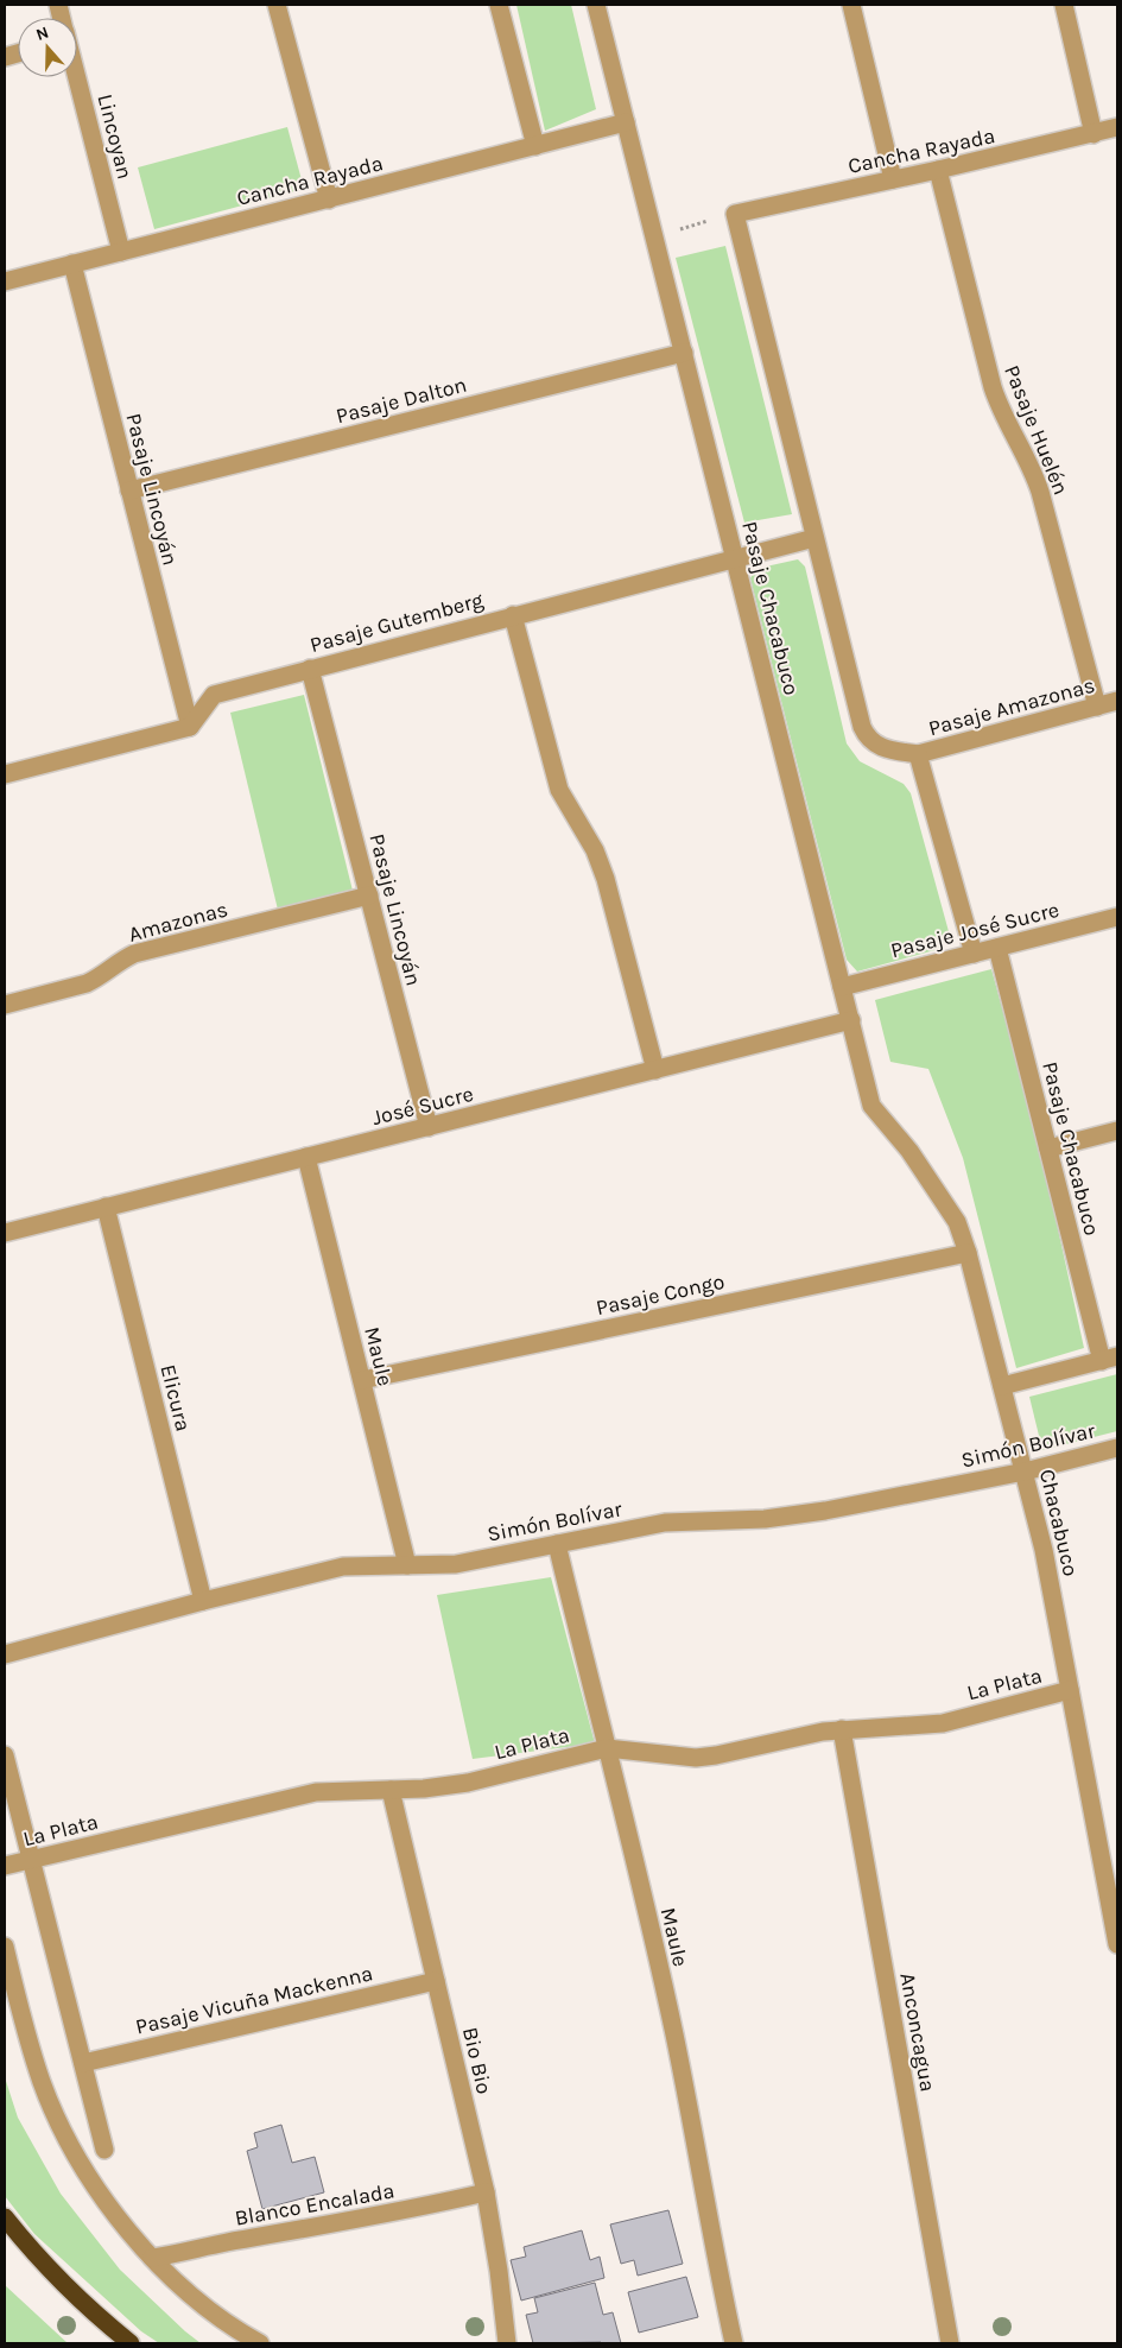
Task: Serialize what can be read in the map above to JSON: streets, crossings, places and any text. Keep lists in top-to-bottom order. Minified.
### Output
{"streets":{"street":["Lincoyan","Cancha Rayada","Pasaje Dalton","Pasaje Huelén","Pasaje Lincoyán","Pasaje Chacabuco","Pasaje Gutemberg","Pasaje Amazonas","Amazonas","Pasaje José Sucre","José Sucre","Pasaje Congo","Maule","Elicura","Simón Bolívar","Chacabuco","La Plata","Pasaje Vicuña Mackenna","Anconcagua","Bio Bio","Blanco Encalada"]},"crossings":[["Lincoyan","Cancha Rayada"],["Cancha Rayada","Pasaje Huelén"],["Cancha Rayada","Pasaje Lincoyán"],["Cancha Rayada","Pasaje Chacabuco"],["Pasaje Dalton","Pasaje Lincoyán"],["Pasaje Dalton","Pasaje Chacabuco"],["Pasaje Huelén","Pasaje Amazonas"],["Pasaje Lincoyán","Pasaje Gutemberg"],["Pasaje Lincoyán","Amazonas"],["Pasaje Lincoyán","José Sucre"],["Pasaje Chacabuco","Pasaje Gutemberg"],["Pasaje Chacabuco","Pasaje José Sucre"],["Pasaje Chacabuco","José Sucre"],["Pasaje Chacabuco","Chacabuco"],["José Sucre","Maule"],["José Sucre","Elicura"],["Pasaje Congo","Maule"],["Pasaje Congo","Chacabuco"],["Maule","Simón Bolívar"],["Maule","La Plata"],["Elicura","Simón Bolívar"],["Simón Bolívar","Chacabuco"],["Chacabuco","La Plata"],["La Plata","Anconcagua"],["La Plata","Bio Bio"],["Pasaje Vicuña Mackenna","Bio Bio"],["Bio Bio","Blanco Encalada"]],"north":"top"}
